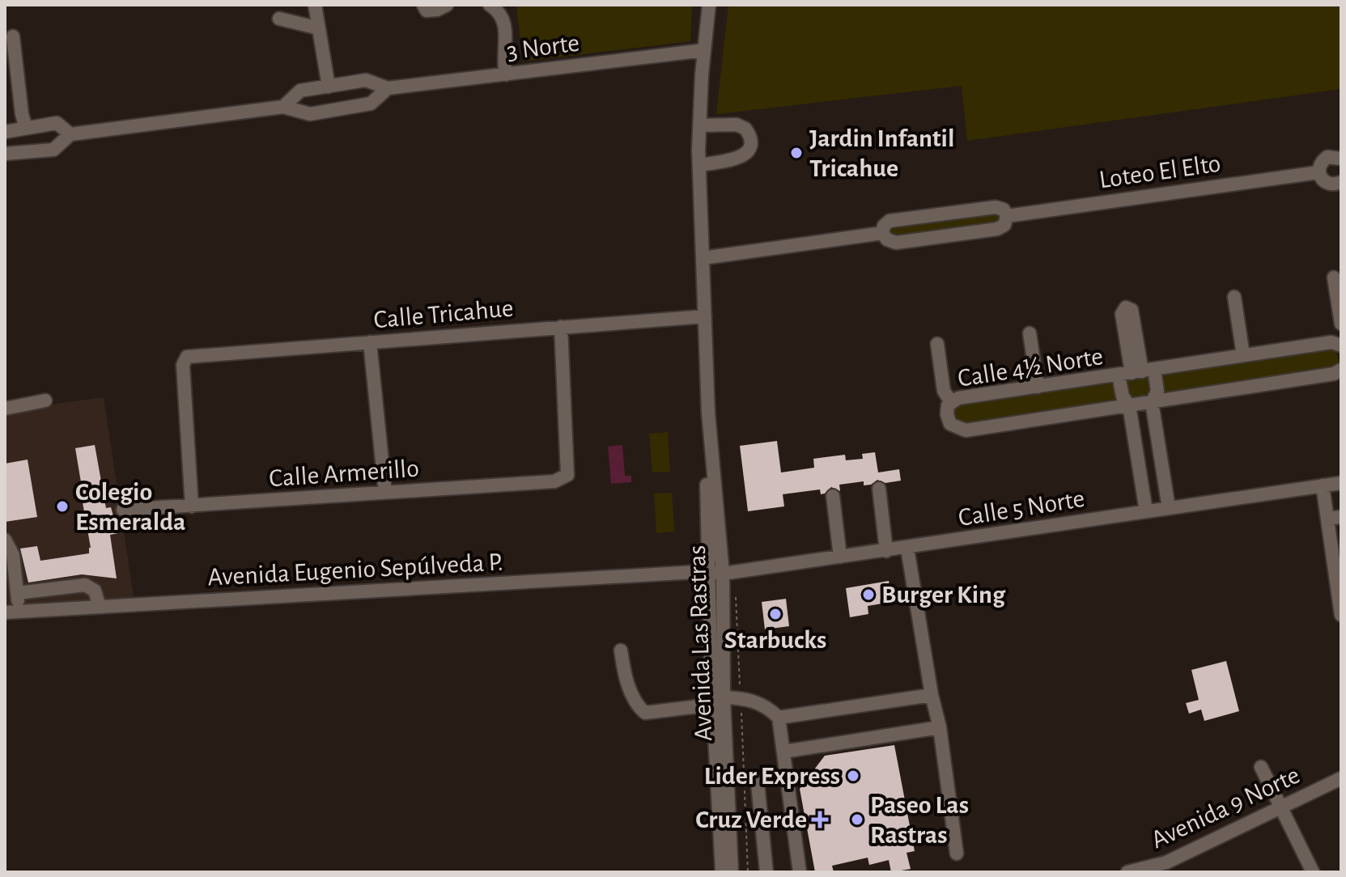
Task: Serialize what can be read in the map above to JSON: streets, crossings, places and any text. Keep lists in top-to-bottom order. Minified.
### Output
{"streets":{"street":["3 Norte","Loteo El Elto","Calle Tricahue","Calle 4½ Norte","Calle Armerillo","Calle 5 Norte","Avenida Eugenio Sepúlveda P.","Avenida Las Rastras","Avenida 9 Norte"]},"crossings":[["3 Norte","Avenida Las Rastras"],["Loteo El Elto","Avenida Las Rastras"],["Calle Tricahue","Calle Armerillo"],["Calle Tricahue","Avenida Las Rastras"],["Calle 5 Norte","Avenida Eugenio Sepúlveda P."],["Calle 5 Norte","Avenida Las Rastras"],["Avenida Eugenio Sepúlveda P.","Avenida Las Rastras"]],"places":{"other":["Jardin Infantil Tricahue","Colegio Esmeralda","Burger King","Starbucks","Lider Express","Paseo Las Rastras"],"health":["Cruz Verde"]}}
